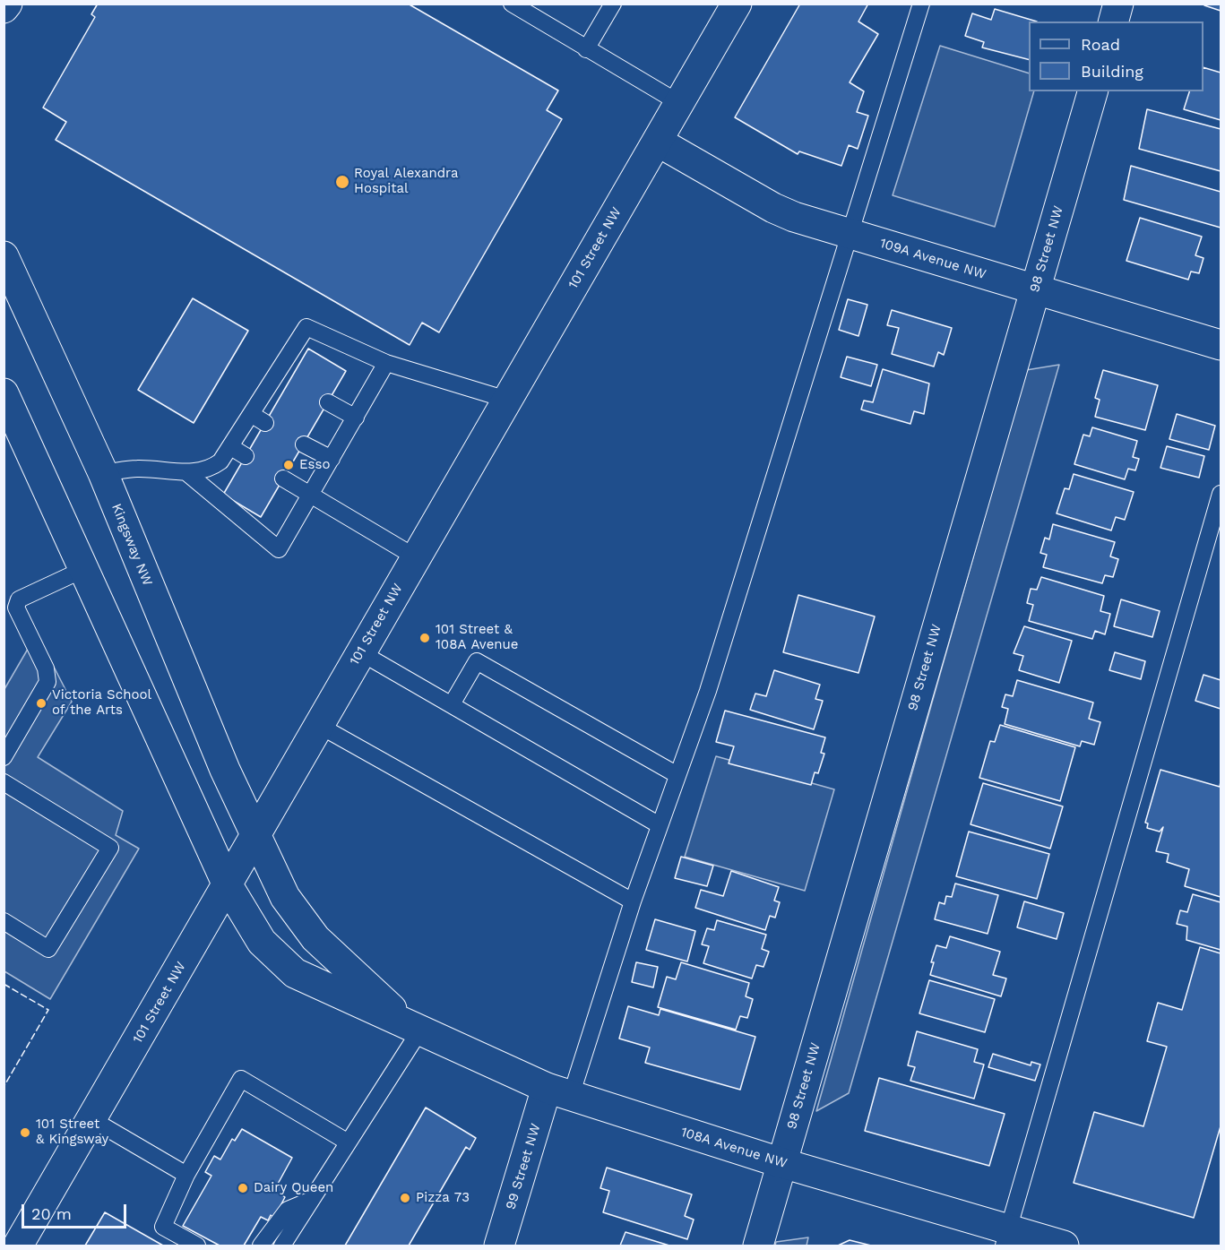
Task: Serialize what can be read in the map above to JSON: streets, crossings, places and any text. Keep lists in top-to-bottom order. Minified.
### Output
{"streets":{"main road":["101 Street NW","98 Street NW","109A Avenue NW","Kingsway NW","108A Avenue NW","99 Street NW"]},"crossings":[["101 Street NW","109A Avenue NW"],["101 Street NW","Kingsway NW"],["101 Street NW","108A Avenue NW"],["98 Street NW","109A Avenue NW"],["98 Street NW","108A Avenue NW"],["Kingsway NW","108A Avenue NW"],["108A Avenue NW","99 Street NW"]],"places":["Royal Alexandra Hospital","Esso","101 Street & 108A Avenue","Victoria School of the Arts","101 Street & Kingsway","Dairy Queen","Pizza 73"],"legend":["Road","Building"],"scale_bar":"20 m"}
